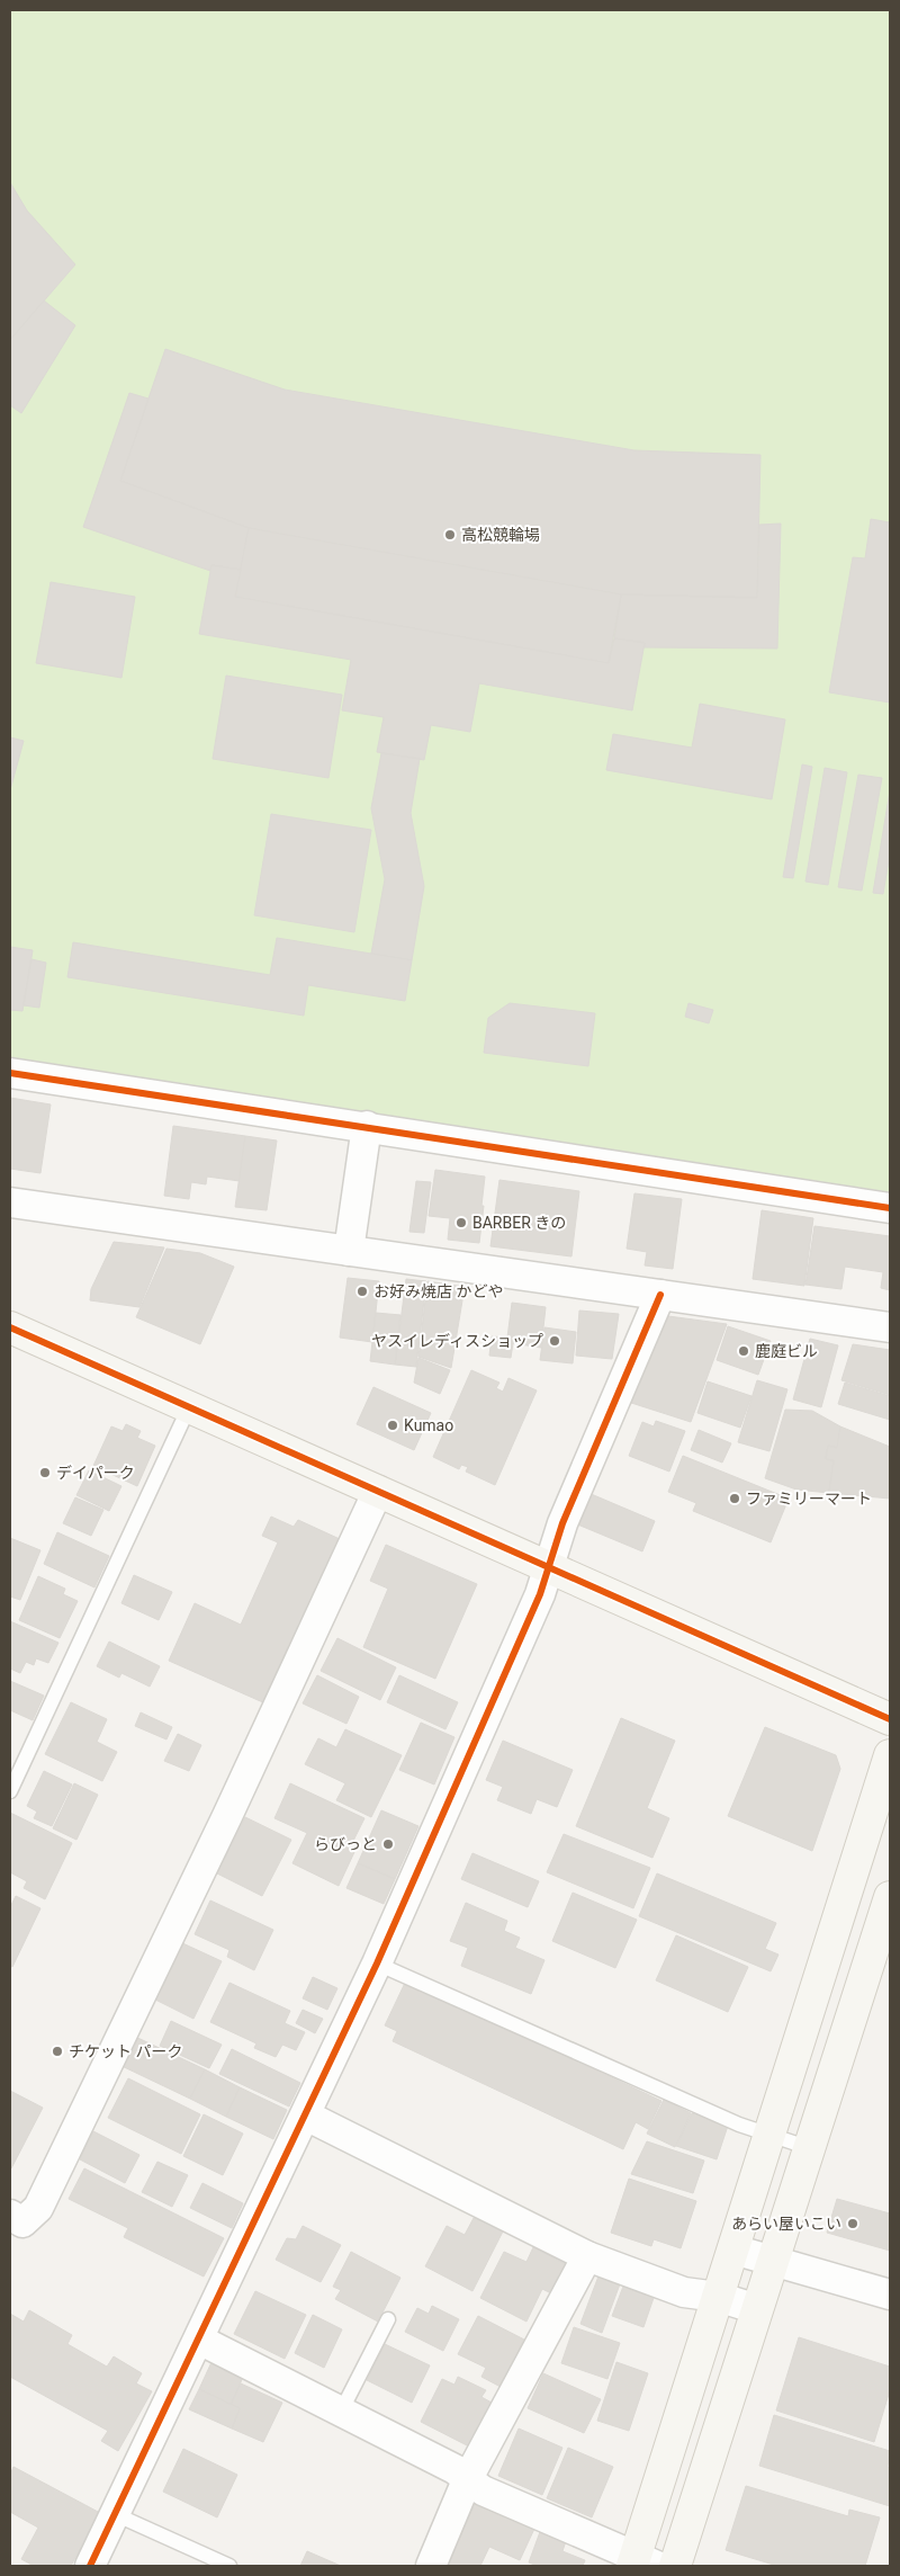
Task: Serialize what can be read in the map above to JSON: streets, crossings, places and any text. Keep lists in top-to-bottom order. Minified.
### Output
{"places":["高松競輪場","BARBER きの","お好み焼店 かどや","ヤスイレディスショップ","鹿庭ビル","Kumao","デイパーク","ファミリーマート","らびっと","チケット パーク","あらい屋いこい"]}
